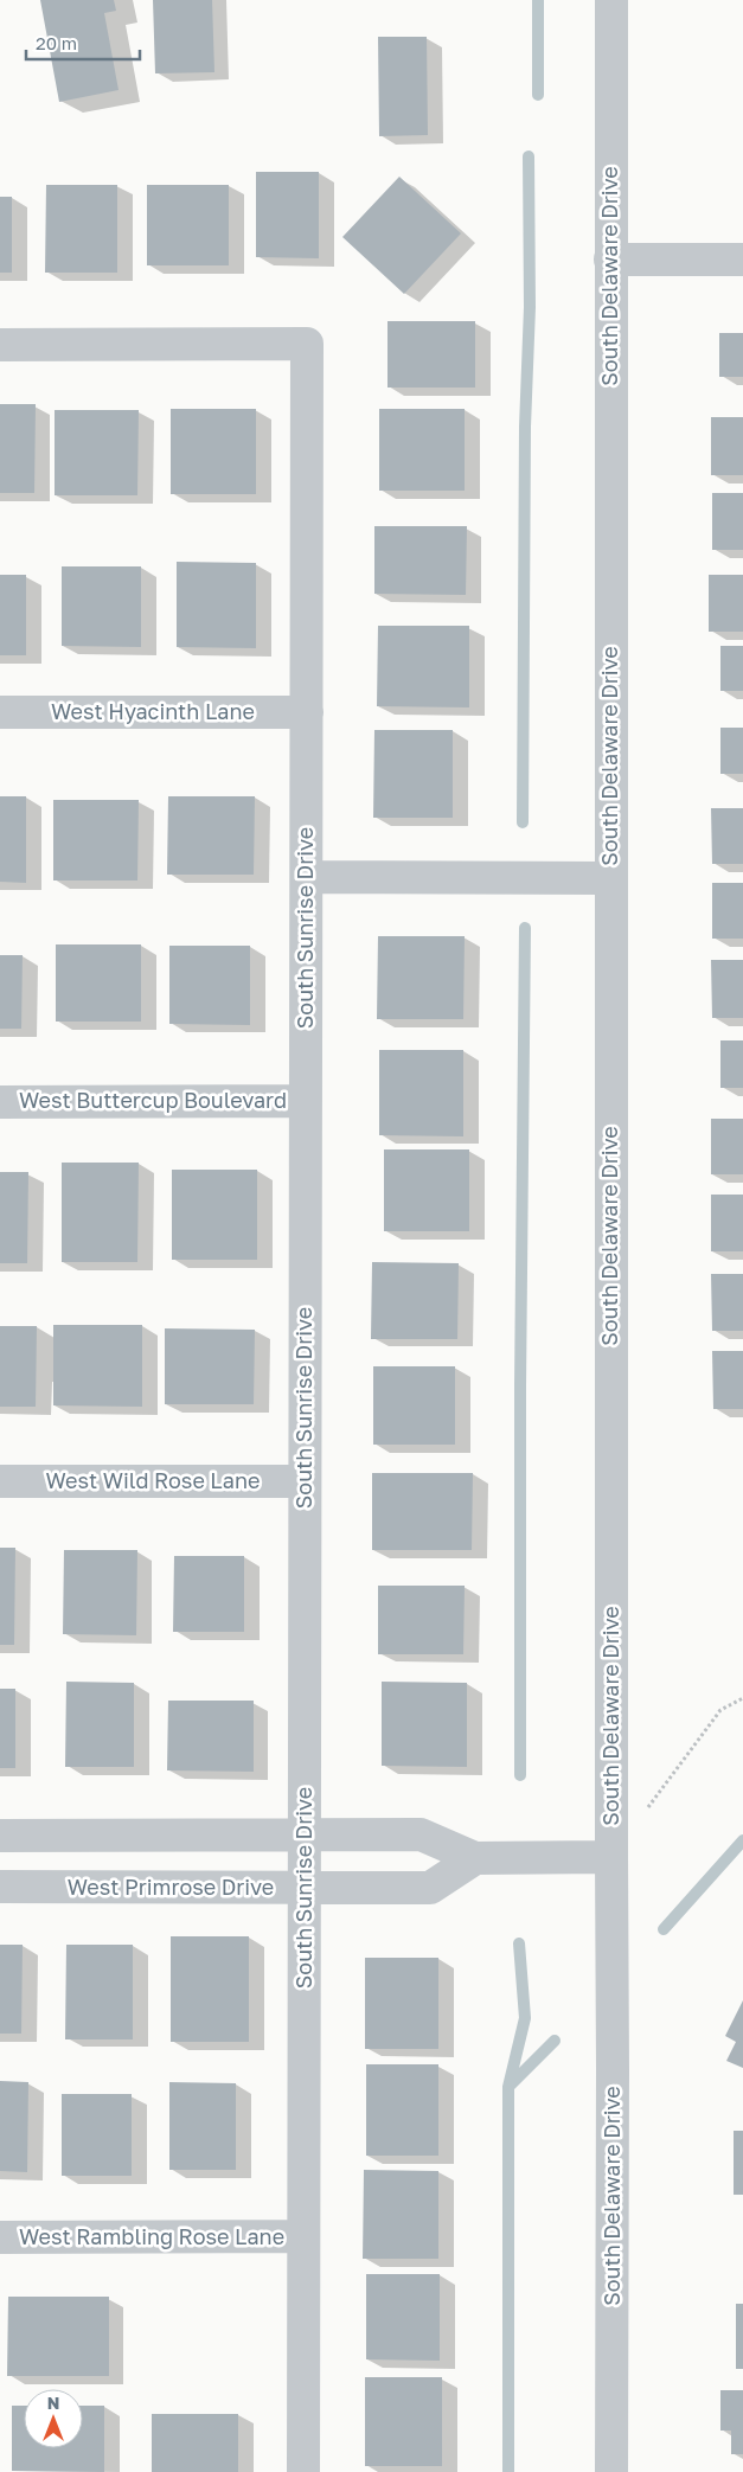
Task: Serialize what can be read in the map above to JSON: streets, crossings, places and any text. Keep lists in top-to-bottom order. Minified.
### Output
{"streets":{"street":["South Delaware Drive","West Hyacinth Lane","South Sunrise Drive","West Buttercup Boulevard","West Wild Rose Lane","West Primrose Drive","West Rambling Rose Lane"]},"crossings":[["West Hyacinth Lane","South Sunrise Drive"],["South Sunrise Drive","West Buttercup Boulevard"],["South Sunrise Drive","West Wild Rose Lane"],["South Sunrise Drive","West Primrose Drive"],["South Sunrise Drive","West Rambling Rose Lane"]],"scale_bar":"20 m","north":"top"}
